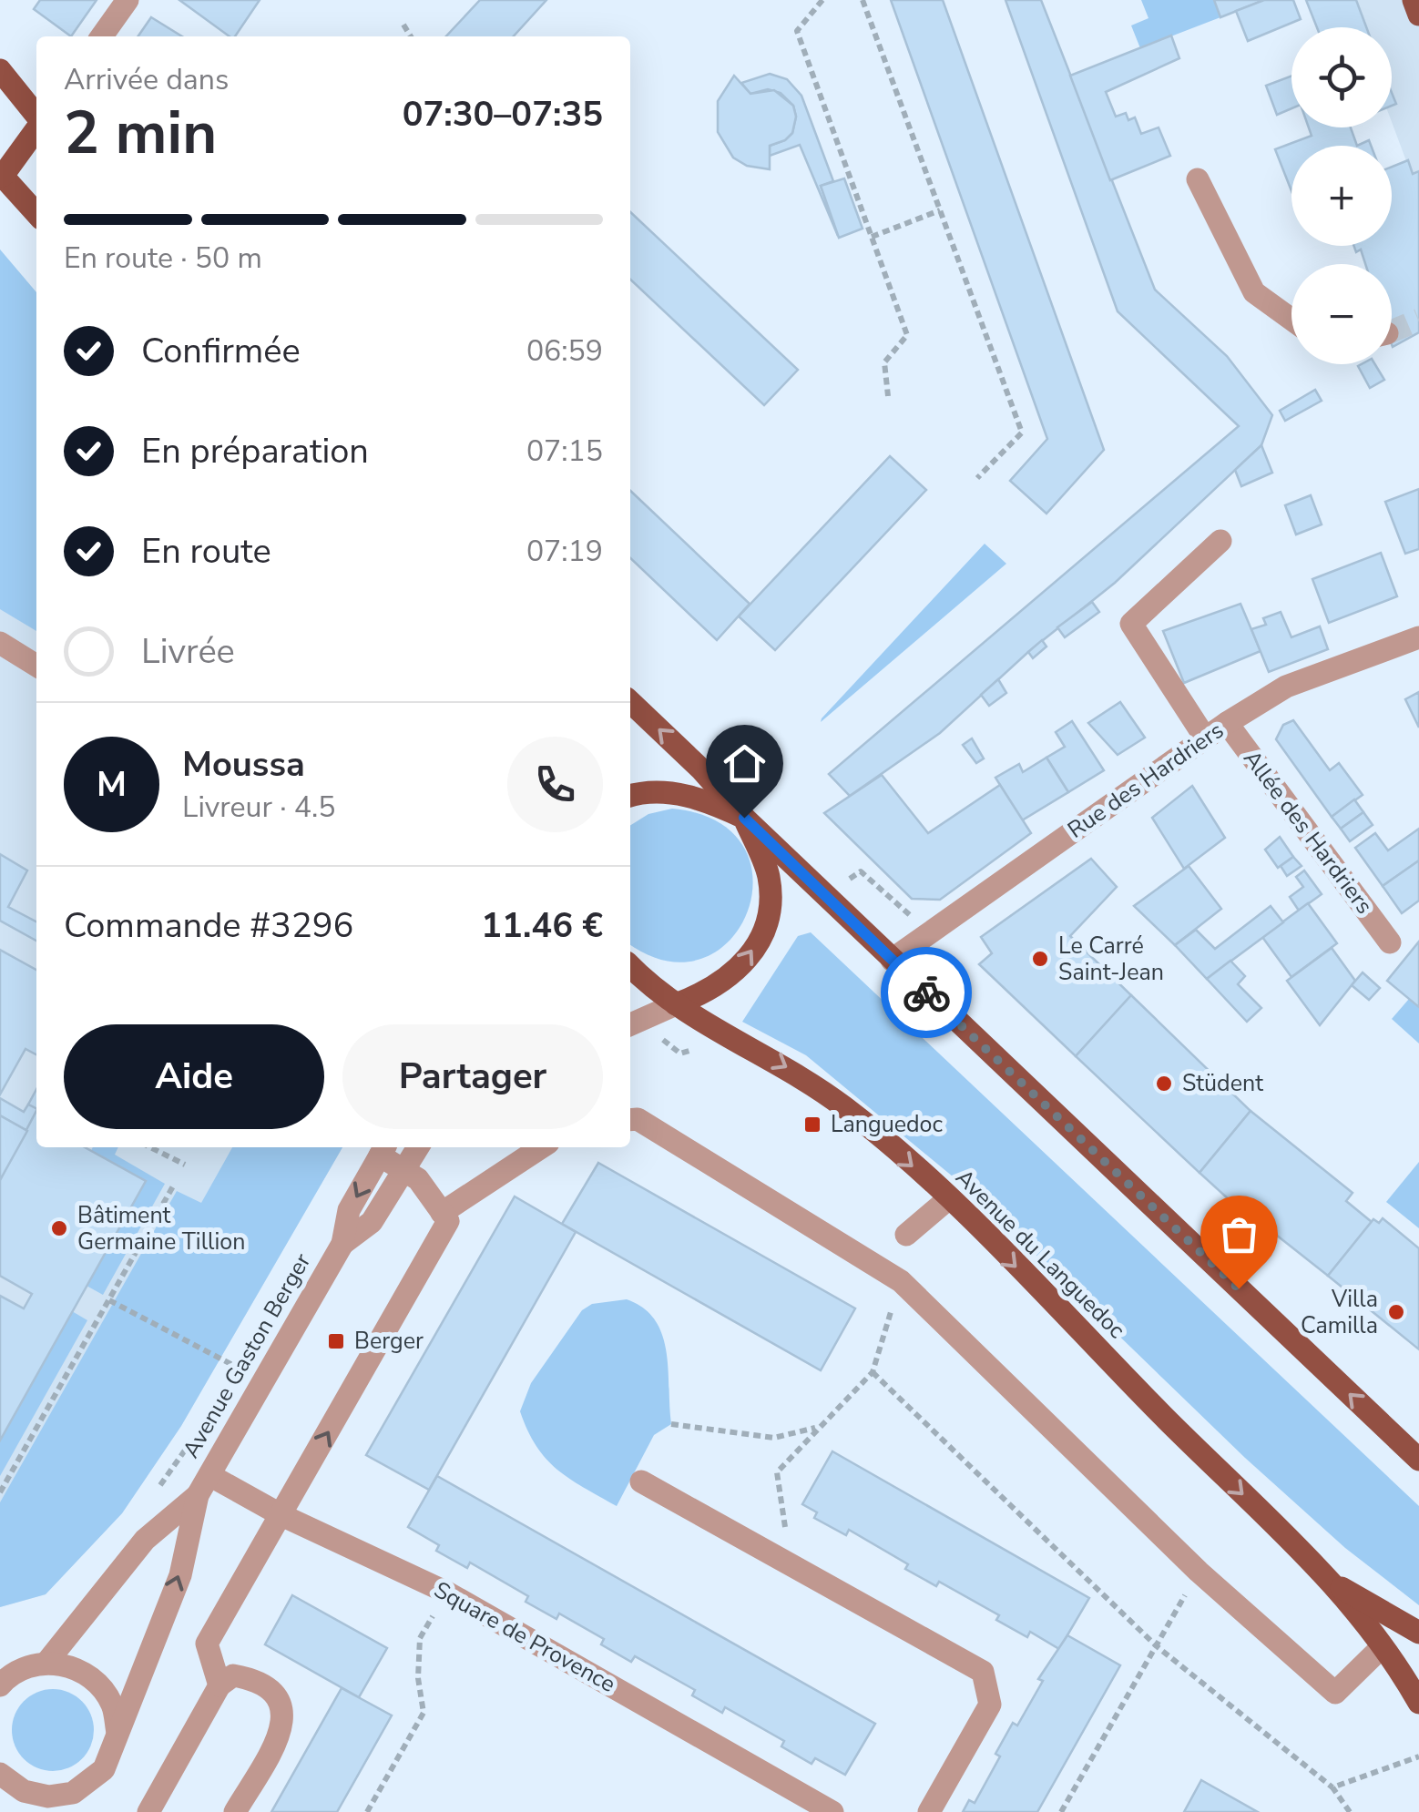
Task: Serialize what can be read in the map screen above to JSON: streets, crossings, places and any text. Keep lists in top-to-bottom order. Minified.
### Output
{"streets":{"main road":["Avenue du Languedoc"],"street":["Rue des Hardriers","Allée des Hardriers","Avenue Gaston Berger","Square de Provence"]},"crossings":[["Rue des Hardriers","Allée des Hardriers"],["Avenue Gaston Berger","Square de Provence"]],"places":{"other":["Le Carré Saint-Jean","Stüdent","Bâtiment Germaine Tillion","Villa Camilla"],"transit":["Languedoc","Berger"]},"page":{"map_buttons":["+","−"],"heading":["2 min","Arrivée dans","07:30–07:35"],"panel":["Moussa","Livreur · 4.5","Commande #3296","11.46 €"],"bar":"En route · 50 m","list":[["Confirmée","06:59"],["En préparation","07:15"],["En route","07:19"],"Livrée"],"round":"M","buttons":["Aide","Partager"]}}
